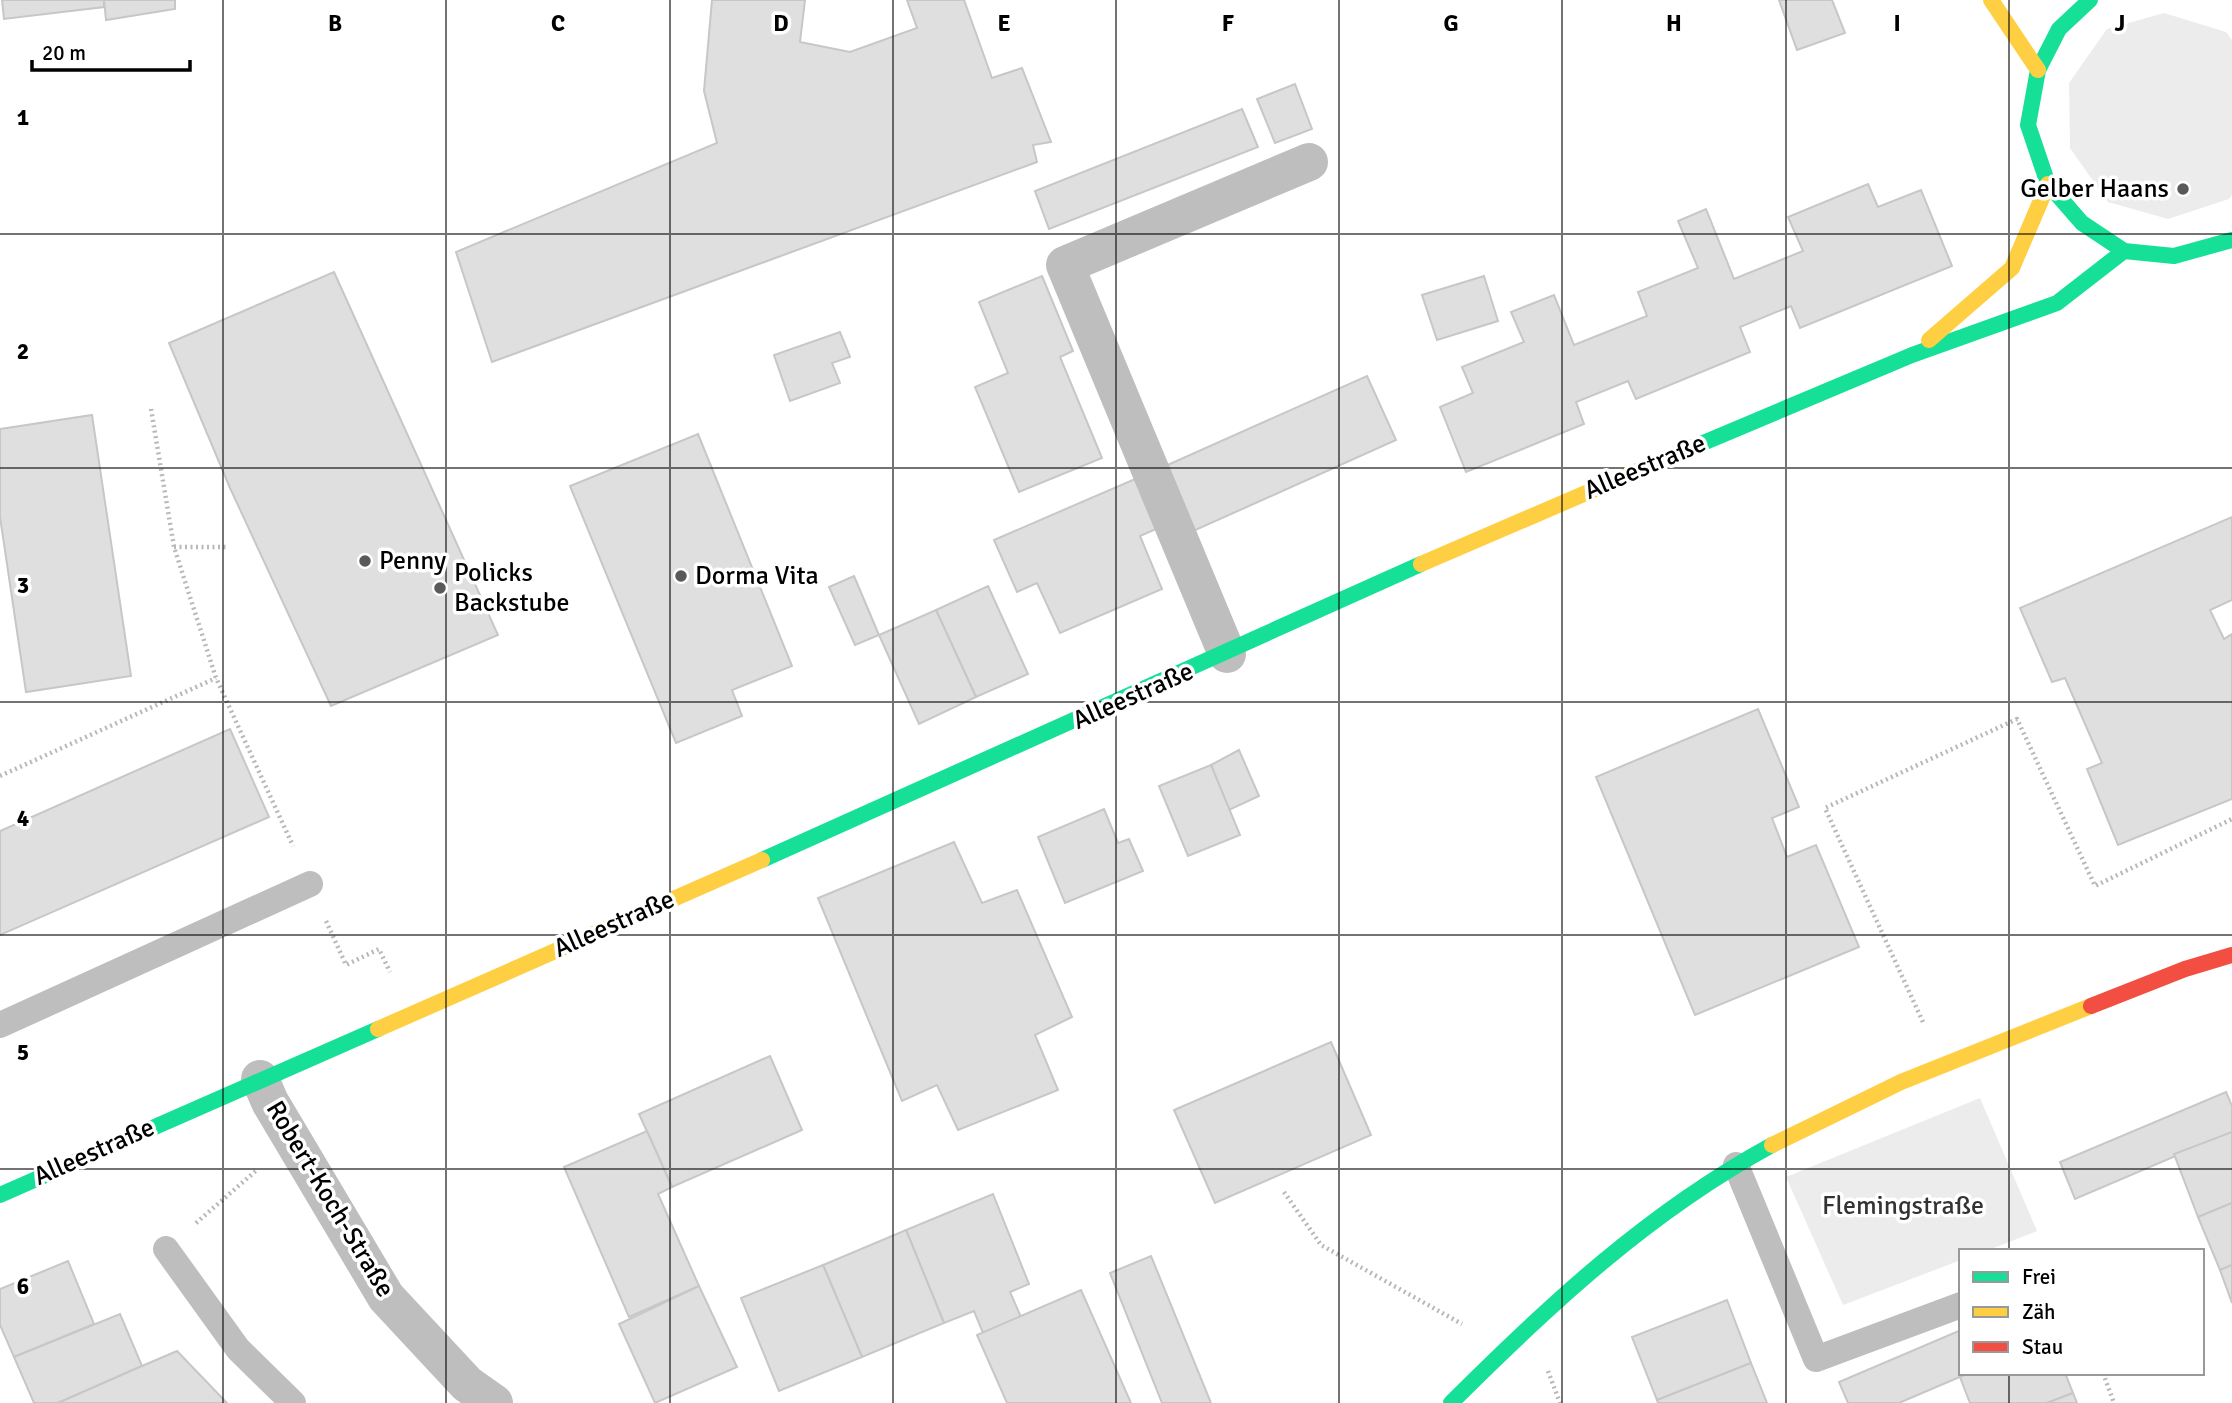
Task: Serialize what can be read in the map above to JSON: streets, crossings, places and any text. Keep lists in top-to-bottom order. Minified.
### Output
{"streets":{"main road":["Alleestraße"],"street":["Robert-Koch-Straße"]},"crossings":[["Alleestraße","Robert-Koch-Straße"]],"parks":["Flemingstraße"],"places":["Gelber Haans","Penny","Dorma Vita","Policks Backstube"],"legend":["Frei","Zäh","Stau"],"scale_bar":"20 m","grid":{"columns":["B","C","D","E","F","G","H","I","J"],"rows":["1","2","3","4","5","6"]}}
